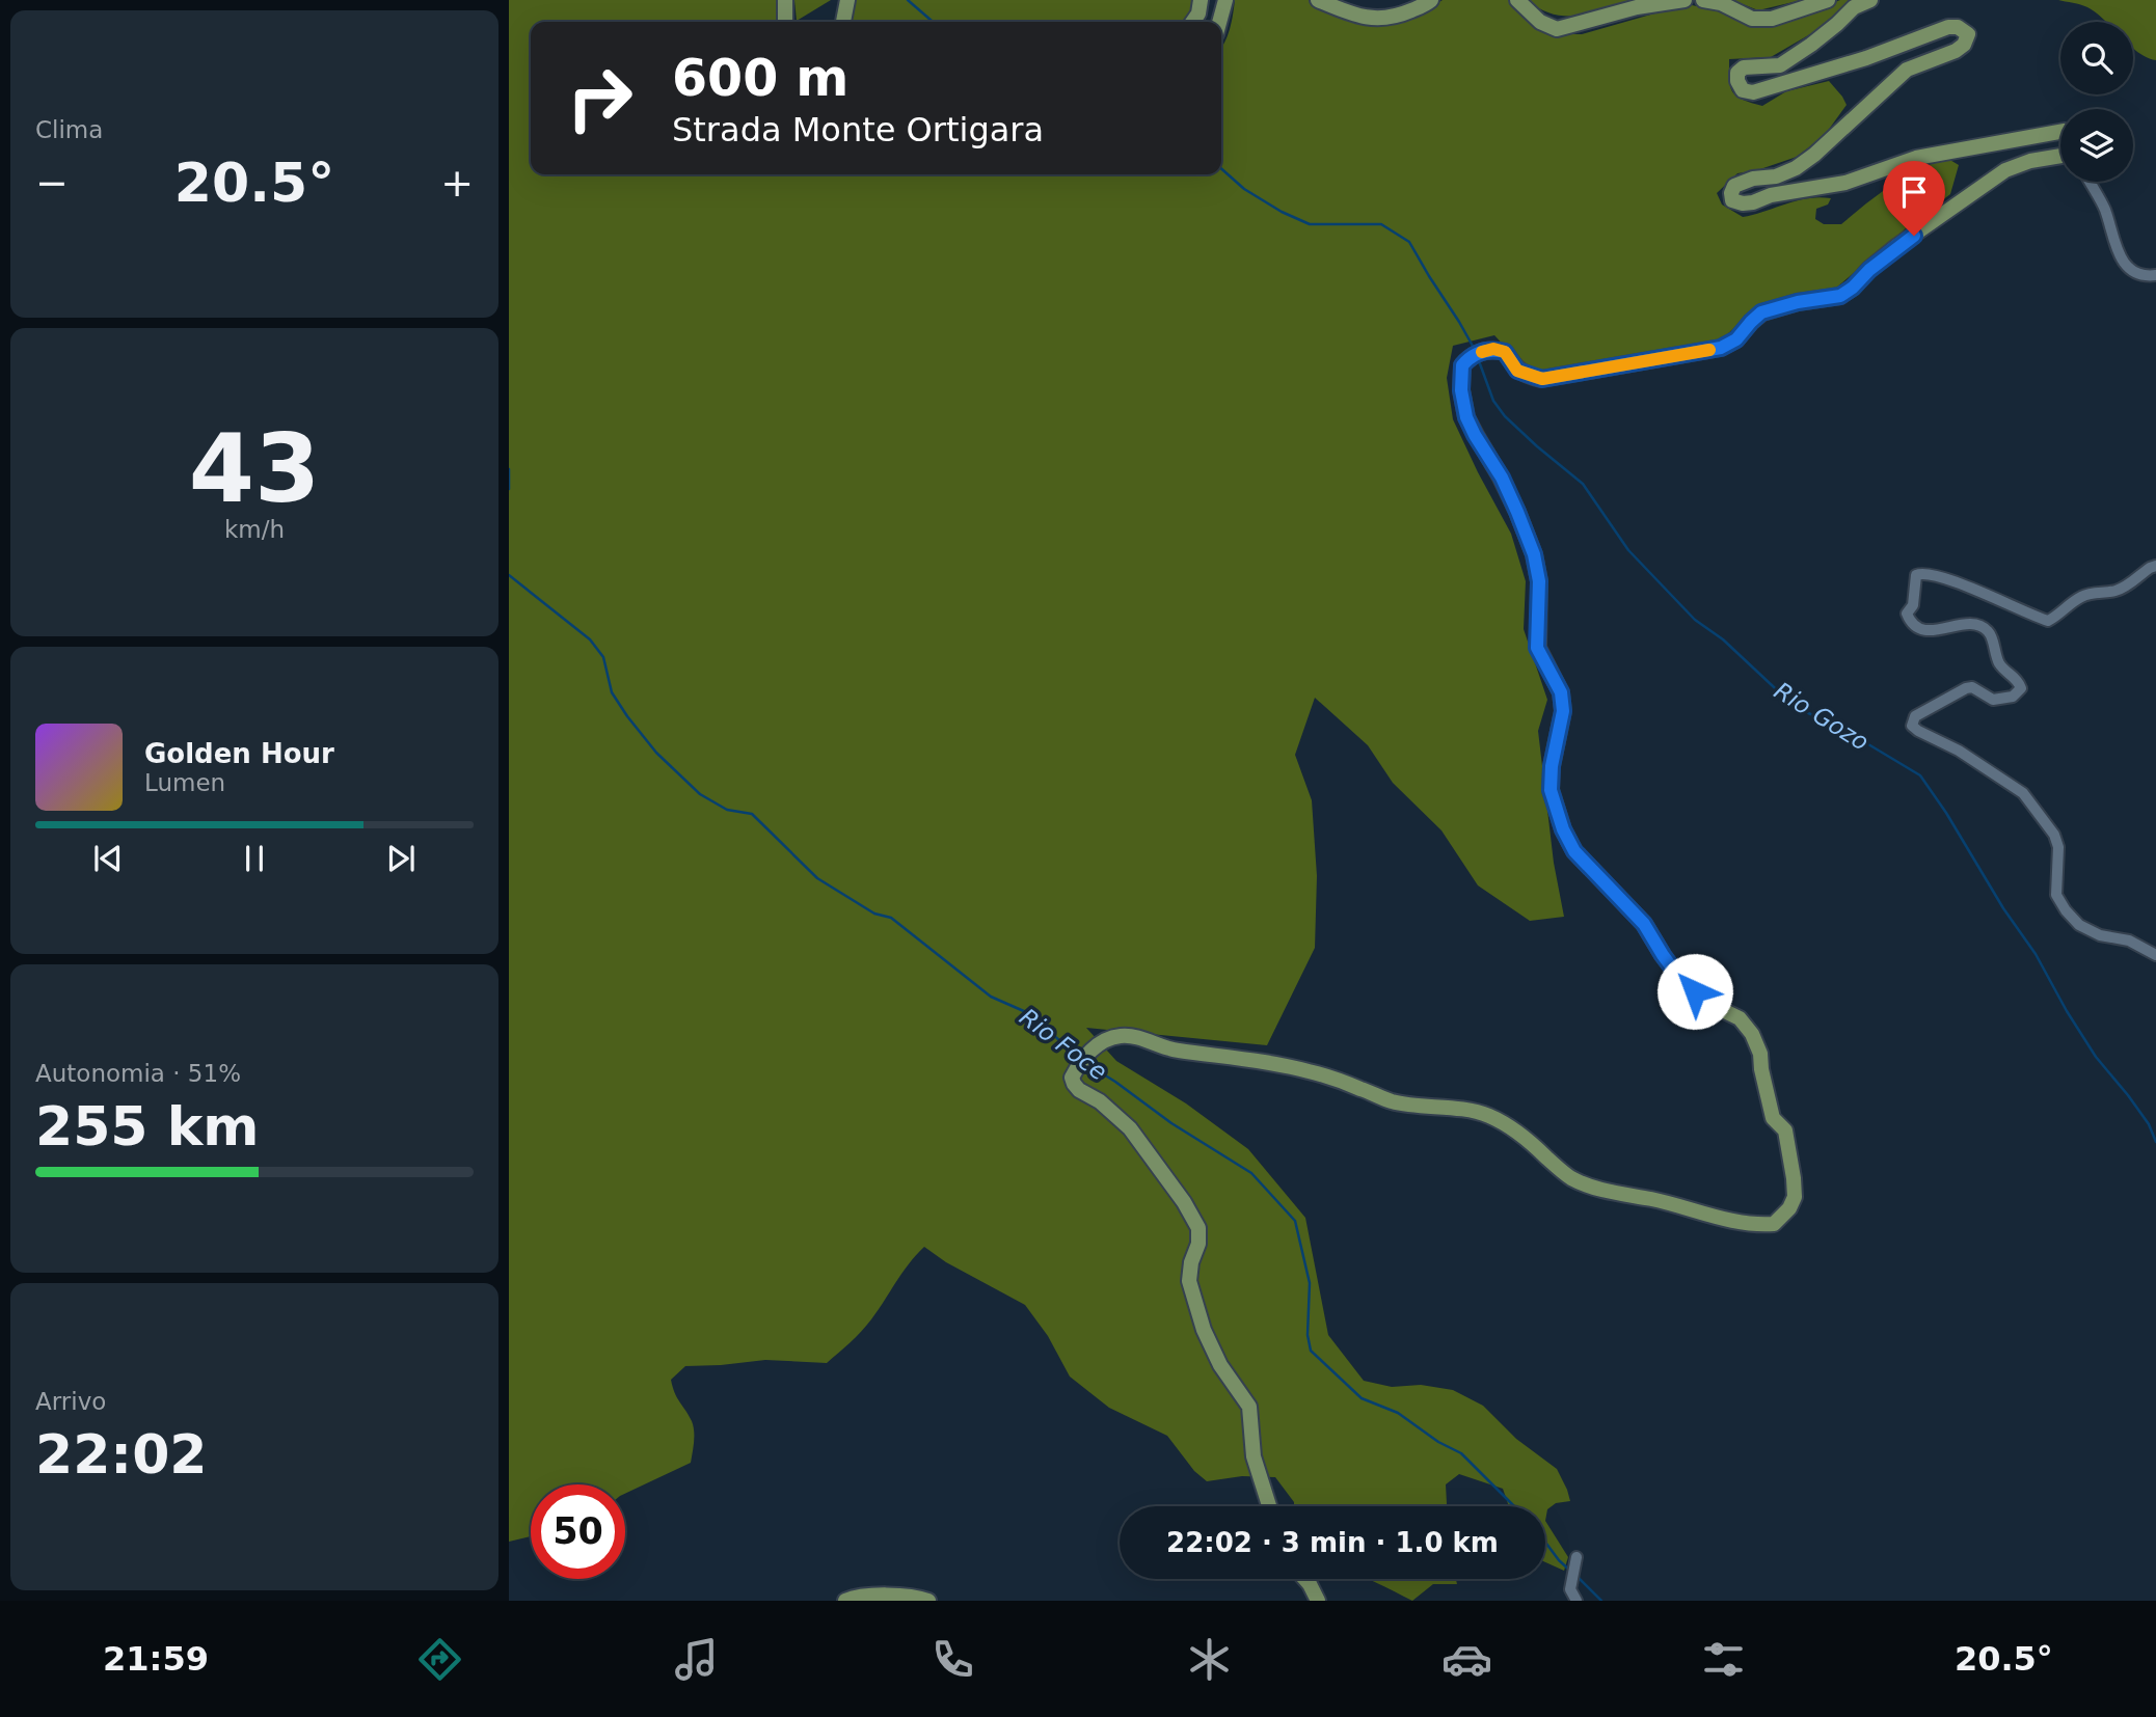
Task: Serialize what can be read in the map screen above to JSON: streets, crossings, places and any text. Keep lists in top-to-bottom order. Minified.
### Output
{"water":["Rio Gozo","Rio Foce"],"page":{"tile":["Clima",["43","km/h"],["Autonomia · 51%","255 km"],["Arrivo","22:02"]],"turn":["600 m","Strada Monte Ortigara"],"heat":["−","20.5°","+"],"song":["Golden Hour","Lumen"],"limit":"50","trip":"22:02 · 3 min · 1.0 km","tabs":["21:59","20.5°"]}}
